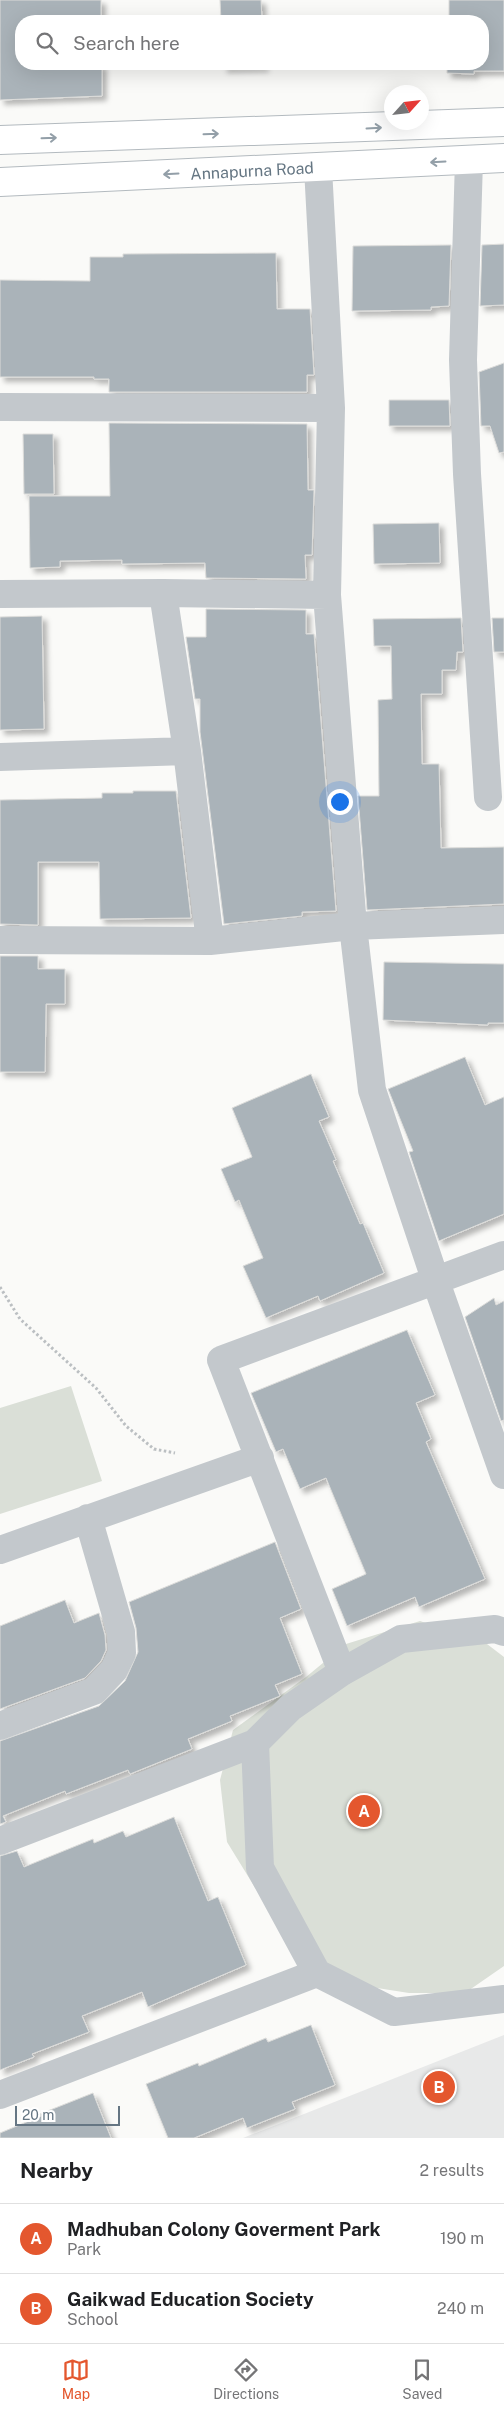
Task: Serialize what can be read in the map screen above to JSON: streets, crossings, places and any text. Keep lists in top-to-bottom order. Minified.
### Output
{"streets":{"main road":["Annapurna Road"]},"scale_bar":"20 m","north":"top right","page":{"search":"Search here","pins":["A","B"],"scale":"20 m","heading":["Nearby","2 results"],"list":[{"mark":"A","name":"Madhuban Colony Goverment Park","note":"Park","value":"190 m"},{"mark":"B","name":"Gaikwad Education Society","note":"School","value":"240 m"}],"nav":["Map","Directions","Saved"]}}
